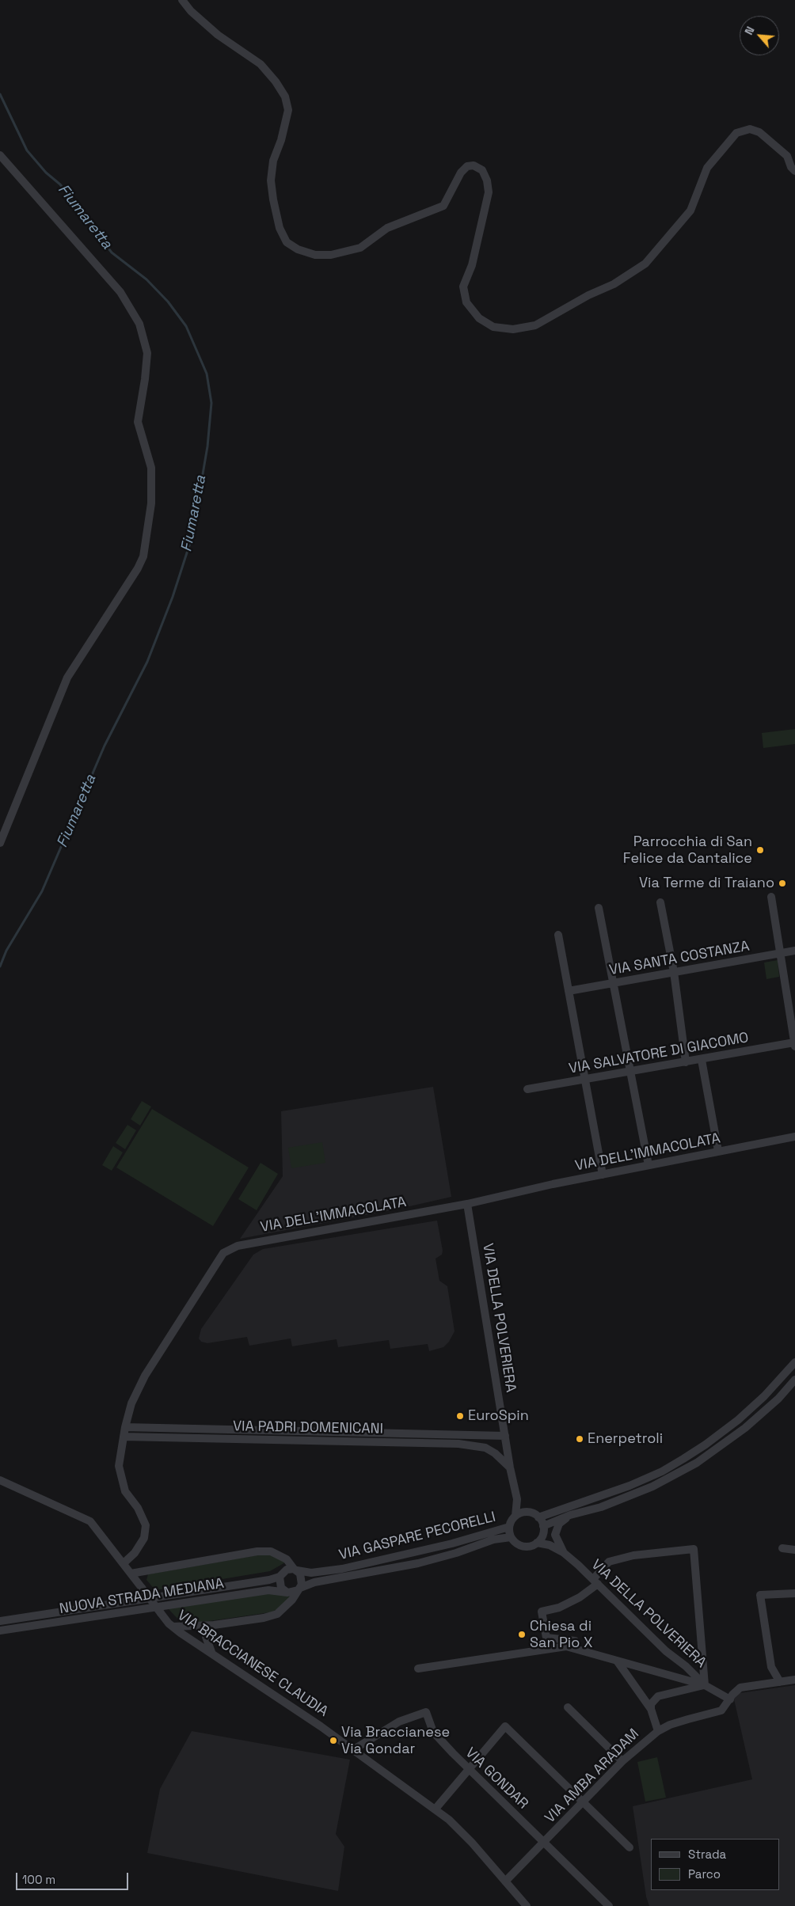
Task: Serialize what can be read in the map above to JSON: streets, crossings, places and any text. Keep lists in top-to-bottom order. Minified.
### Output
{"streets":{"street":["VIA SANTA COSTANZA","VIA SALVATORE DI GIACOMO","VIA DELL'IMMACOLATA","VIA DELLA POLVERIERA","VIA PADRI DOMENICANI","VIA GASPARE PECORELLI","NUOVA STRADA MEDIANA","VIA BRACCIANESE CLAUDIA","VIA AMBA ARADAM","VIA GONDAR"]},"crossings":[["VIA DELL'IMMACOLATA","VIA DELLA POLVERIERA"],["VIA DELL'IMMACOLATA","VIA PADRI DOMENICANI"],["VIA DELL'IMMACOLATA","VIA BRACCIANESE CLAUDIA"],["VIA DELLA POLVERIERA","VIA PADRI DOMENICANI"],["VIA DELLA POLVERIERA","VIA GASPARE PECORELLI"],["VIA DELLA POLVERIERA","VIA AMBA ARADAM"],["VIA GASPARE PECORELLI","NUOVA STRADA MEDIANA"],["VIA BRACCIANESE CLAUDIA","VIA AMBA ARADAM"],["VIA BRACCIANESE CLAUDIA","VIA GONDAR"],["VIA AMBA ARADAM","VIA GONDAR"]],"water":["Fiumaretta"],"places":["Parrocchia di San Felice da Cantalice","Via Terme di Traiano","EuroSpin","Enerpetroli","Chiesa di San Pio X","Via Braccianese Via Gondar"],"legend":["Strada","Parco"],"scale_bar":"100 m","north":"top left"}
